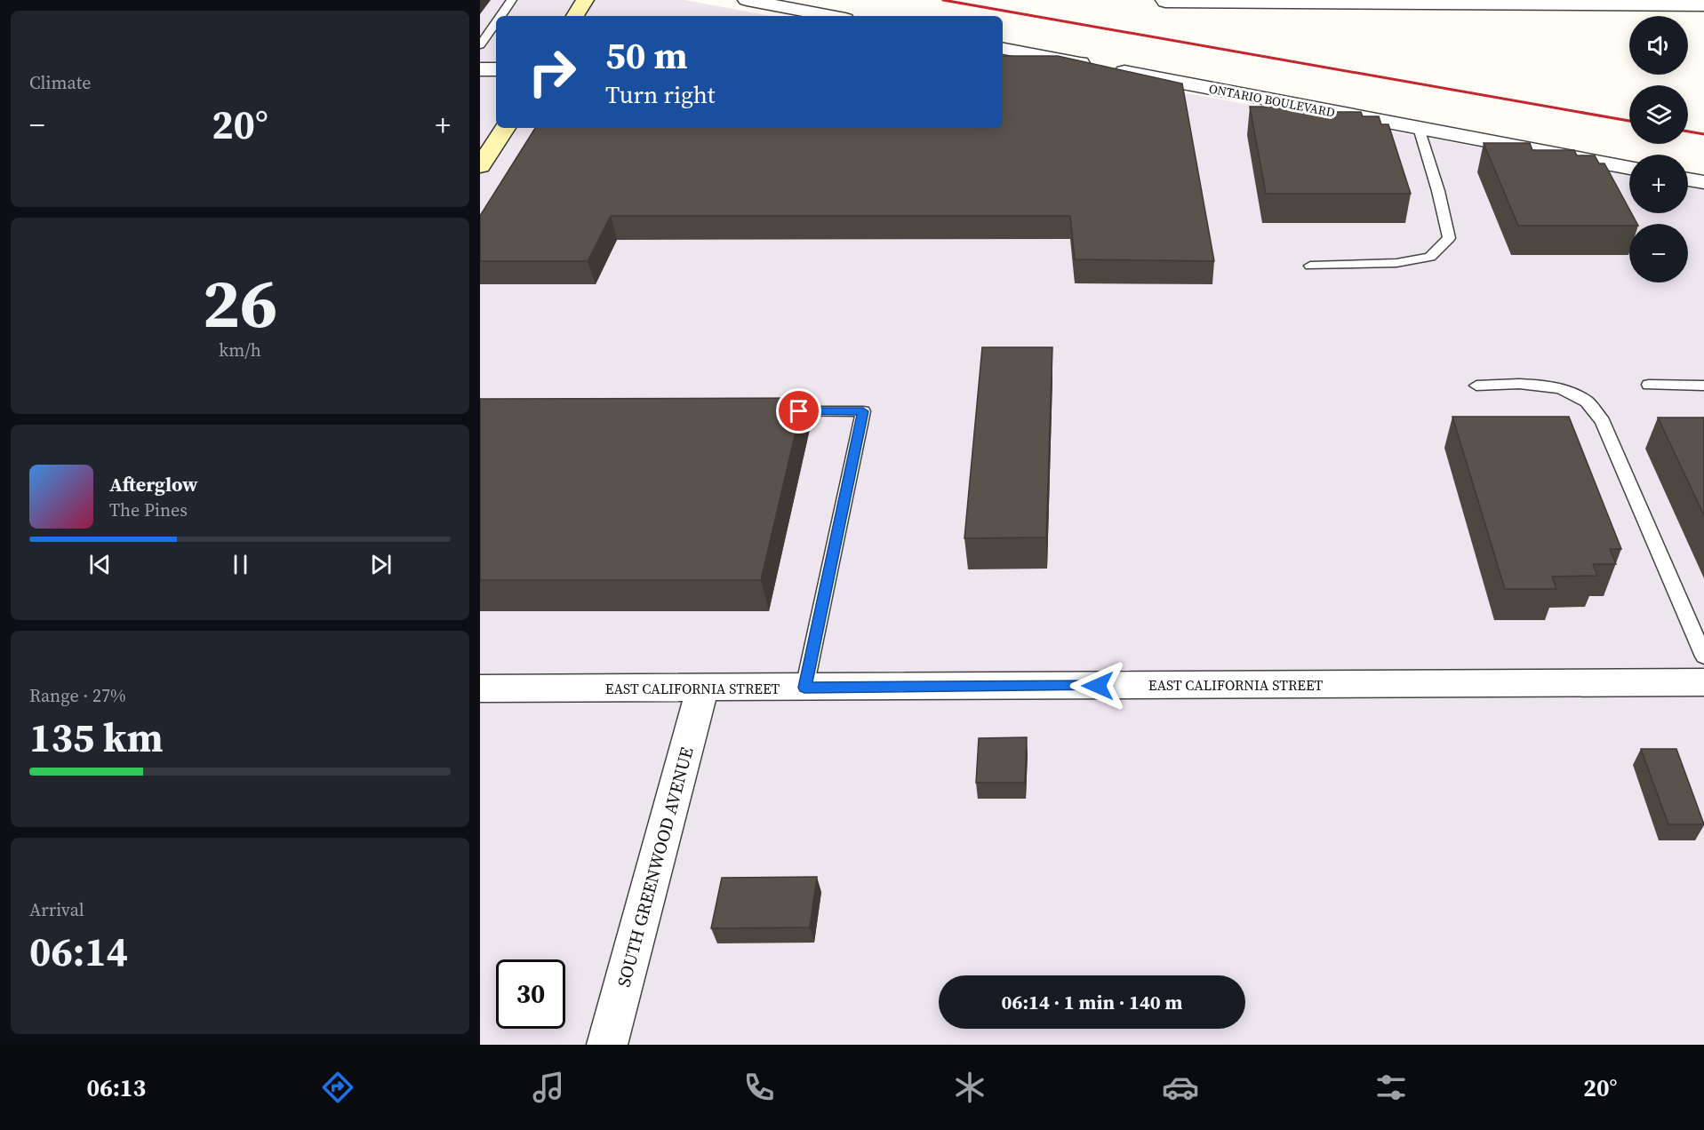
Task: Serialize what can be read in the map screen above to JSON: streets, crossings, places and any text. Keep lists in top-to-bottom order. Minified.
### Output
{"streets":{"street":["ONTARIO BOULEVARD","EAST CALIFORNIA STREET","SOUTH GREENWOOD AVENUE"]},"crossings":[["EAST CALIFORNIA STREET","SOUTH GREENWOOD AVENUE"]],"page":{"tile":["Climate",["26","km/h"],["Range · 27%","135 km"],["Arrival","06:14"]],"map_buttons":["+","−"],"turn":["50 m","Turn right"],"heat":["−","20°","+"],"song":["Afterglow","The Pines"],"limit":"30","trip":"06:14 · 1 min · 140 m","tabs":["06:13","20°"]}}
